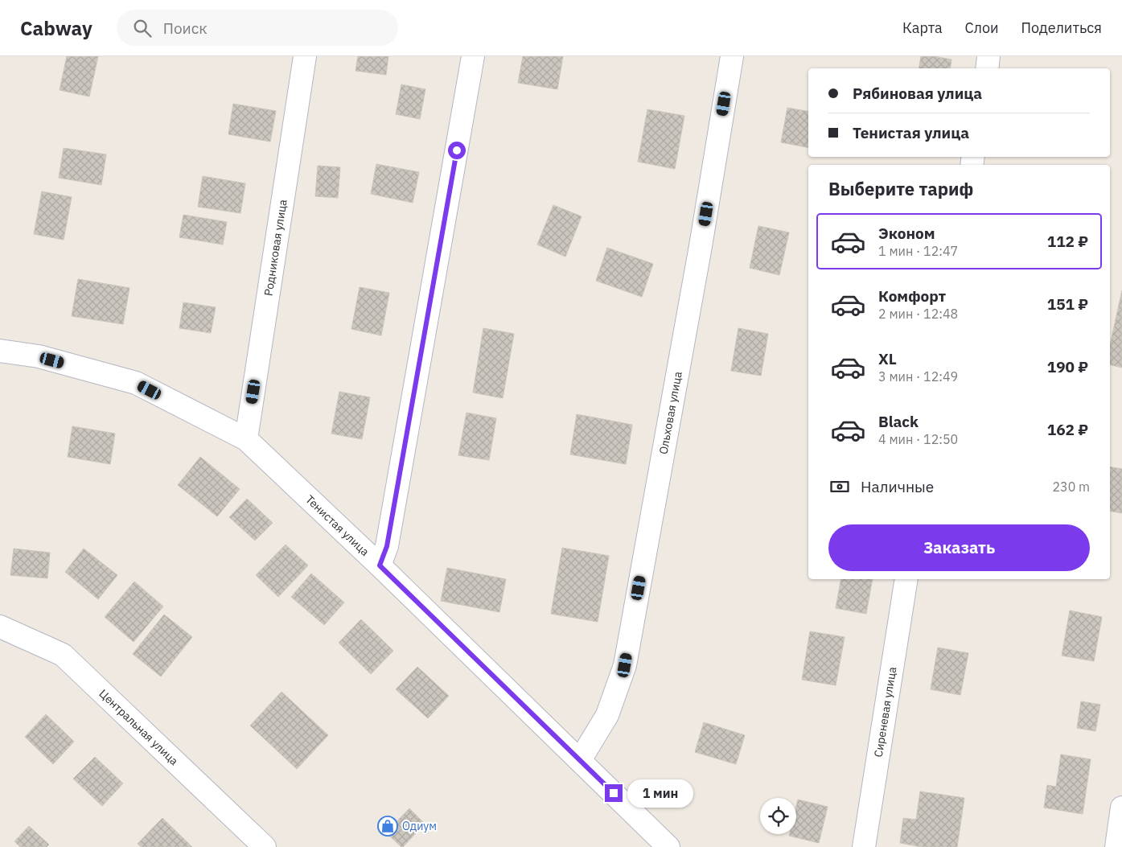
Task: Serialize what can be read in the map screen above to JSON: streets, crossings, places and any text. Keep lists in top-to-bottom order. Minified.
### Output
{"streets":{"street":["Родниковая улица","Ольховая улица","Тенистая улица","Сиреневая улица","Центральная улица"]},"crossings":[["Родниковая улица","Тенистая улица"],["Ольховая улица","Тенистая улица"]],"places":{"shop":["Одиум"]},"page":{"header":"Cabway","search":"Поиск","nav":["Карта","Слои","Поделиться"],"banner":["Рябиновая улица","Тенистая улица"],"heading":"Выберите тариф","list":[{"name":"Эконом","note":"1 мин · 12:47","value":"112 ₽"},{"name":"Комфорт","note":"2 мин · 12:48","value":"151 ₽"},{"name":"XL","note":"3 мин · 12:49","value":"190 ₽"},{"name":"Black","note":"4 мин · 12:50","value":"162 ₽"}],"pay":["Наличные","230 m"],"buttons":"Заказать","bubble":"1 мин"}}
